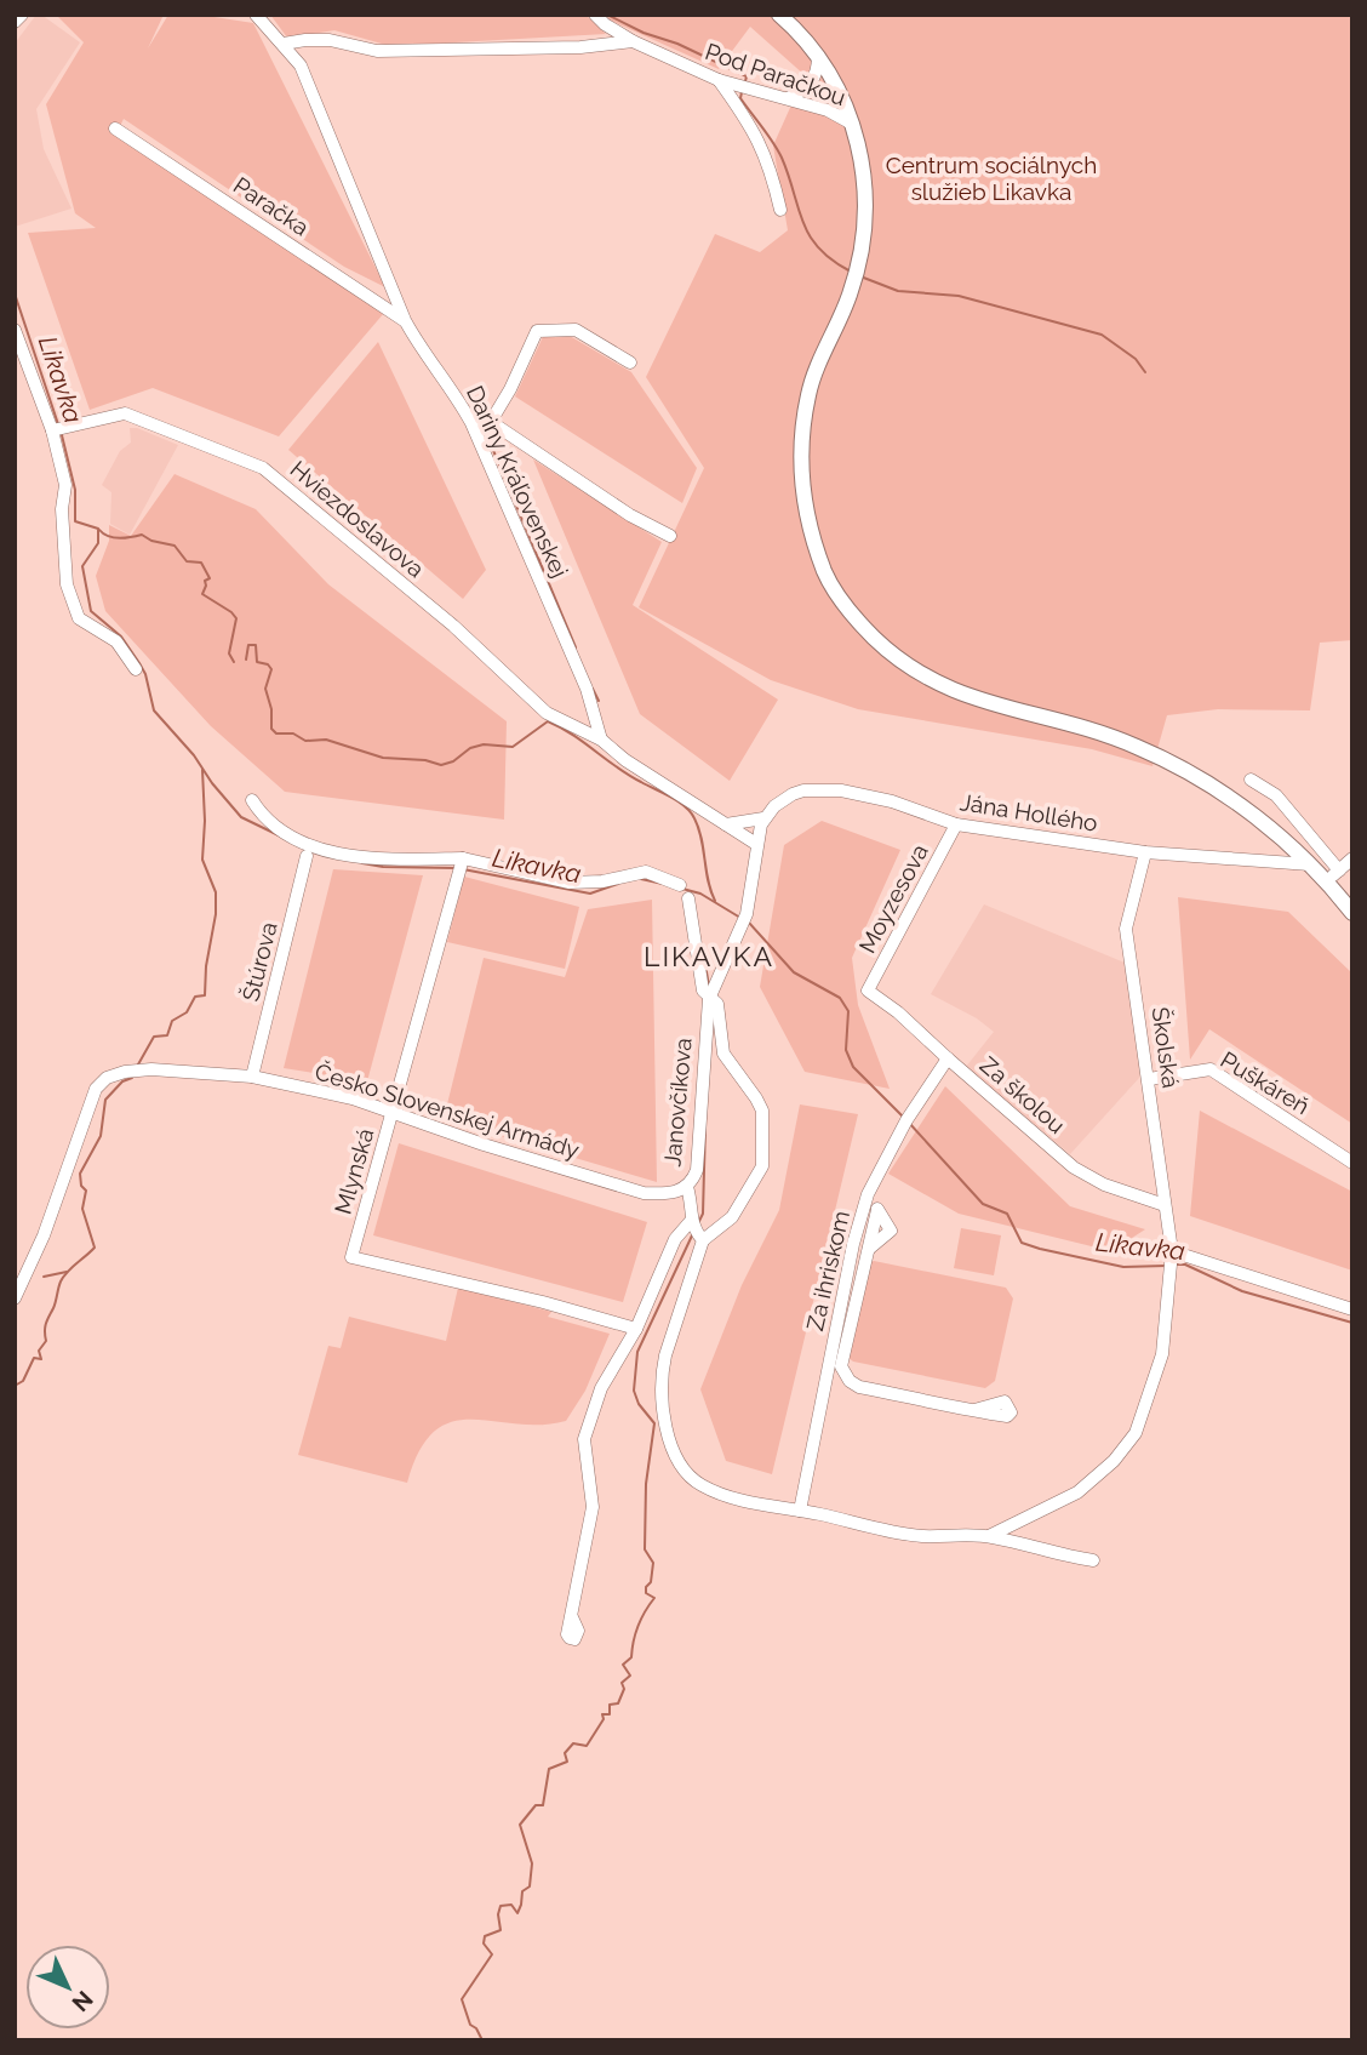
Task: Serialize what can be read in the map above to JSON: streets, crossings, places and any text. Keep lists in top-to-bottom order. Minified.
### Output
{"streets":{"street":["Pod Paračkou","Paračka","Dariny Kráľovenskej","Hviezdoslavova","Jána Hollého","Moyzesova","Štúrova","Školská","Puškáreň","Za školou","Janovčíkova","Česko Slovenskej Armády","Mlynská","Za ihriskom"]},"crossings":[["Paračka","Dariny Kráľovenskej"],["Dariny Kráľovenskej","Hviezdoslavova"],["Jána Hollého","Moyzesova"],["Jána Hollého","Školská"],["Jána Hollého","Janovčíkova"],["Moyzesova","Za školou"],["Štúrova","Česko Slovenskej Armády"],["Školská","Puškáreň"],["Školská","Za školou"],["Za školou","Za ihriskom"],["Janovčíkova","Česko Slovenskej Armády"],["Česko Slovenskej Armády","Mlynská"]],"districts":["LIKAVKA"],"water":["Likavka"],"parks":["Centrum sociálnych služieb Likavka"],"north":"bottom right"}
